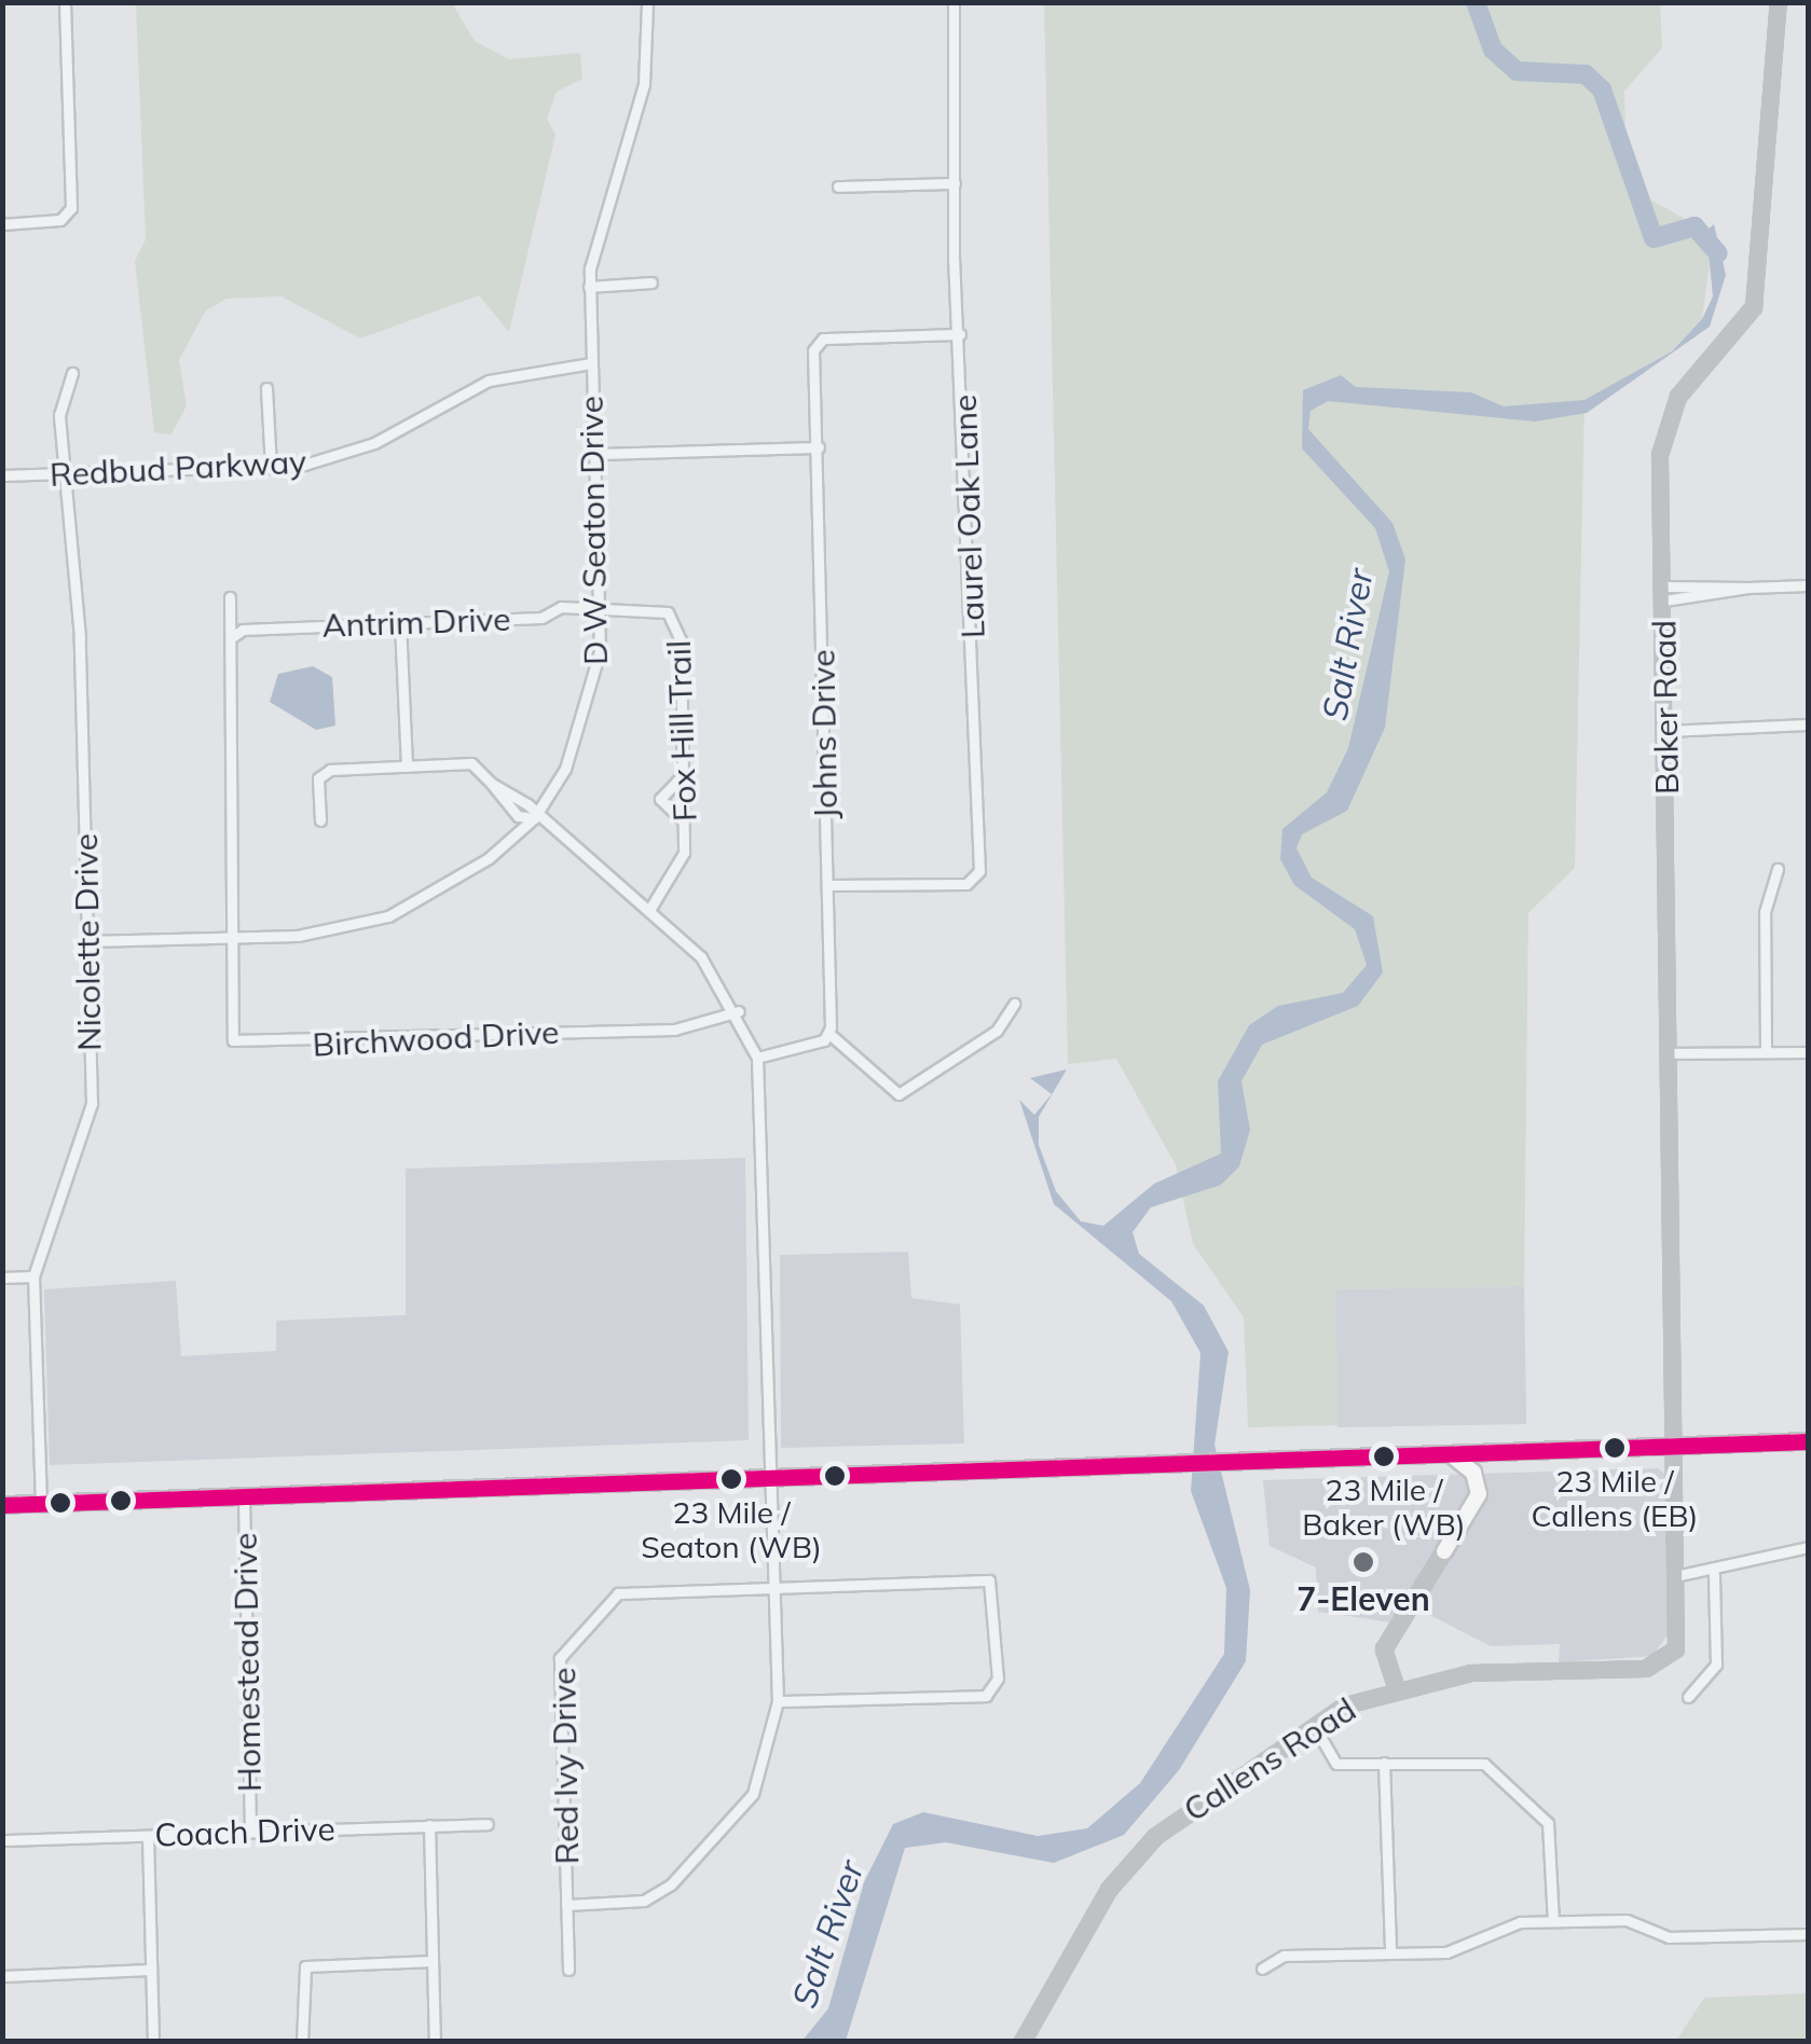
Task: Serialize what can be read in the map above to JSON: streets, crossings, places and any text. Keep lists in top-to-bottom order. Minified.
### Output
{"streets":{"street":["Redbud Parkway","Laurel Oak Lane","D W Seaton Drive","Antrim Drive","Baker Road","Fox Hill Trail","Johns Drive","Nicolette Drive","Birchwood Drive","Homestead Drive","Callens Road","Red Ivy Drive","Coach Drive"]},"crossings":[["Redbud Parkway","D W Seaton Drive"],["Redbud Parkway","Nicolette Drive"],["Laurel Oak Lane","Johns Drive"],["D W Seaton Drive","Antrim Drive"],["D W Seaton Drive","Fox Hill Trail"],["Antrim Drive","Fox Hill Trail"],["Baker Road","Callens Road"],["Homestead Drive","Coach Drive"]],"water":["Salt River"],"places":["23 Mile / Callens (EB)","23 Mile / Baker (WB)","23 Mile / Seaton (WB)","7-Eleven"]}
